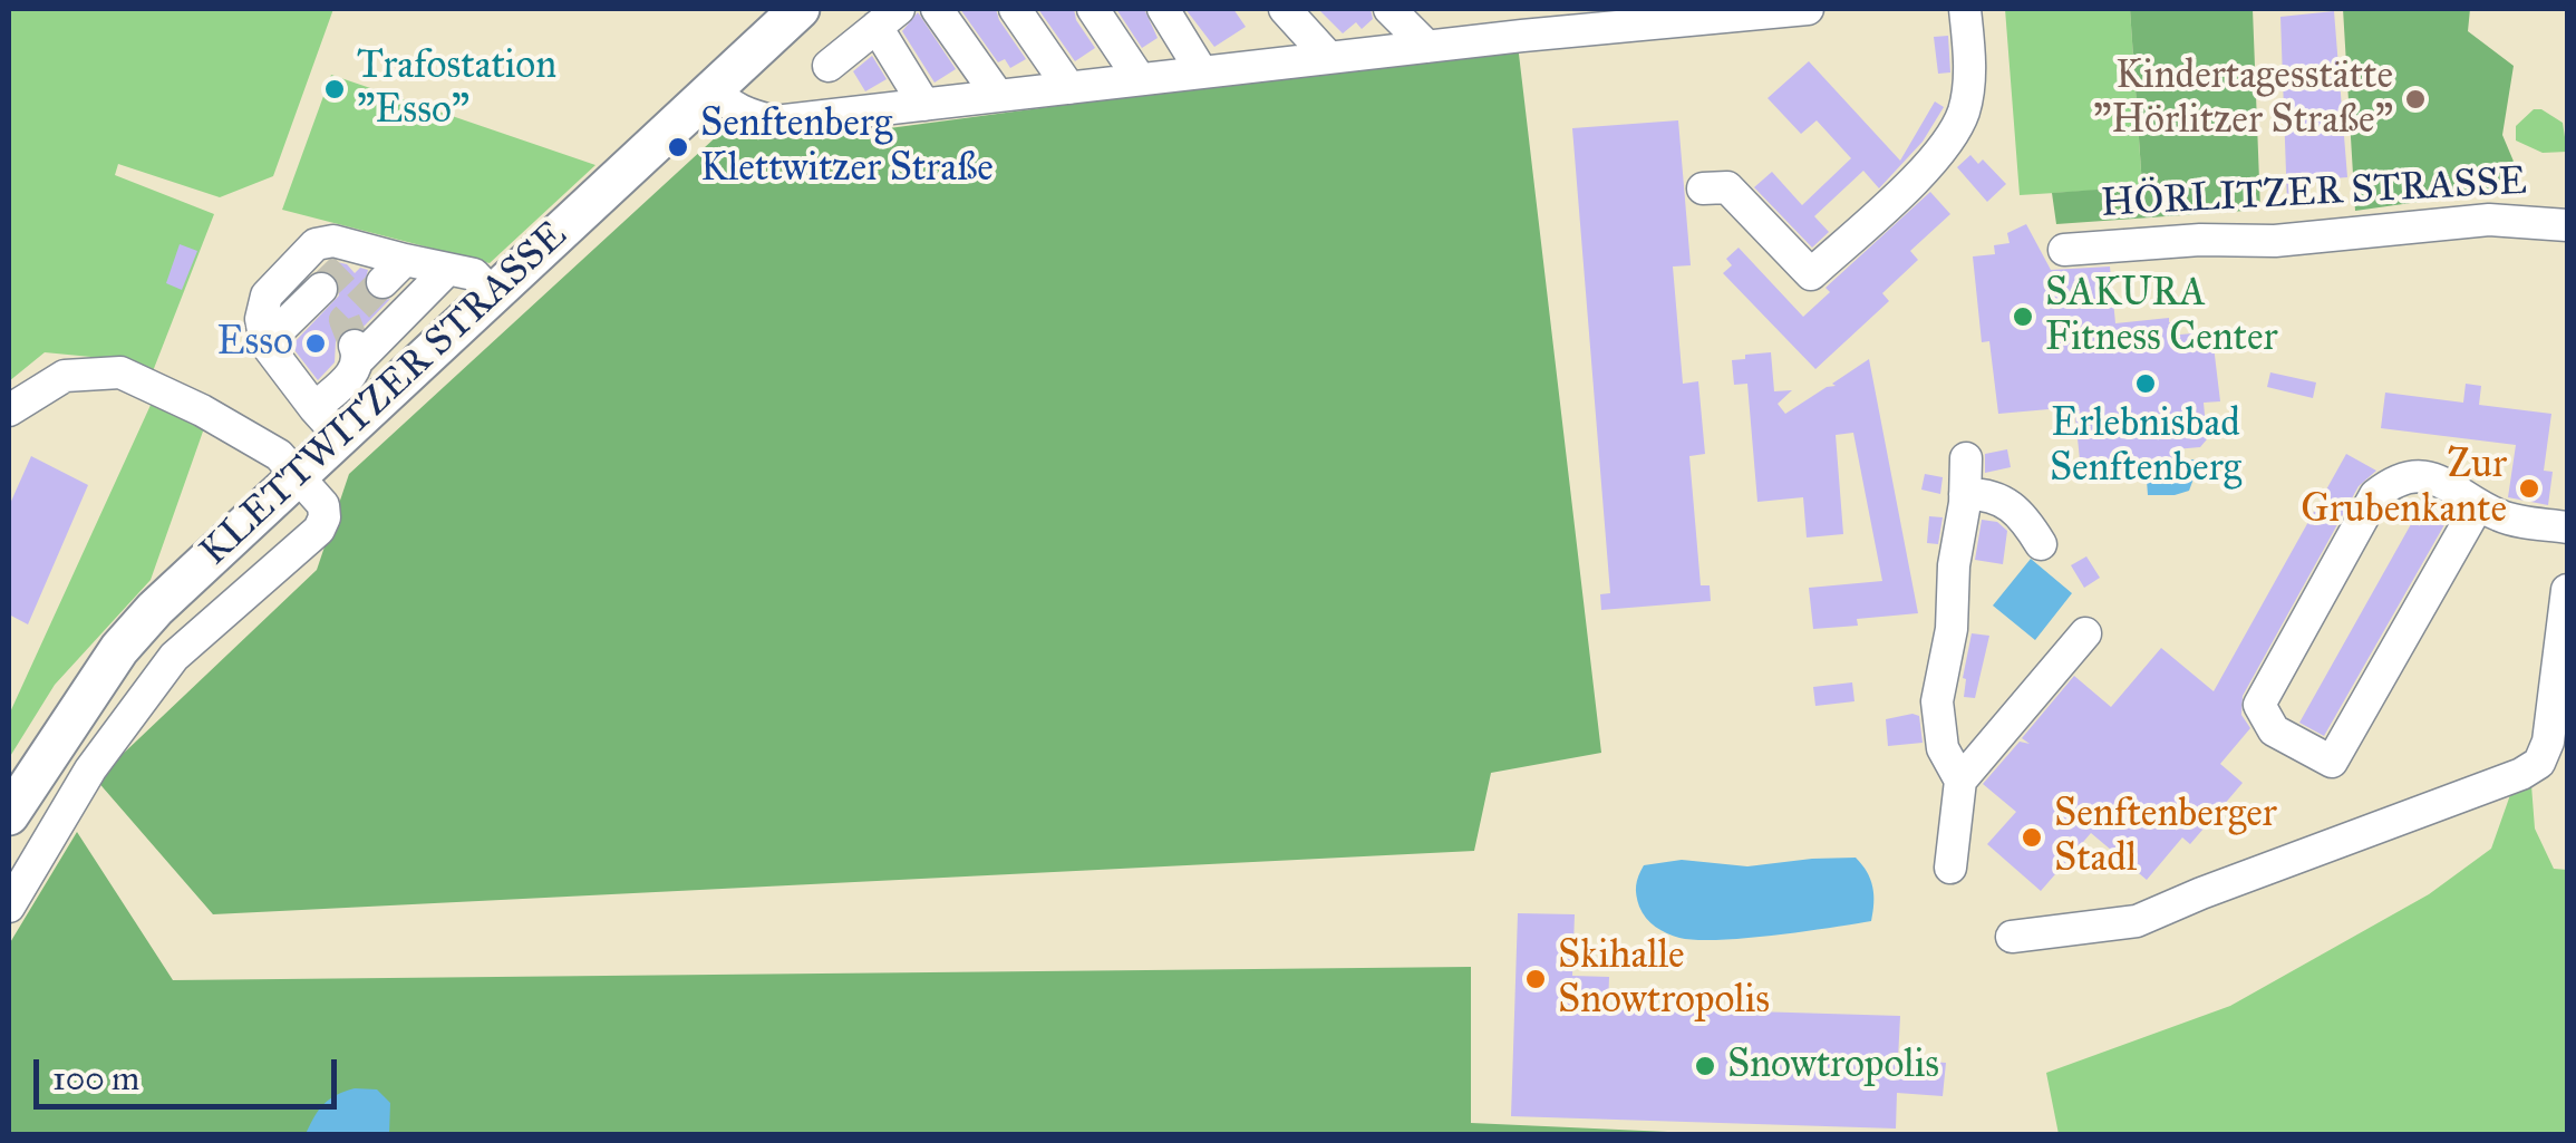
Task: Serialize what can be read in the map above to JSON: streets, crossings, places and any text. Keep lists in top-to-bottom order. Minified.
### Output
{"streets":{"main road":["KLETTWITZER STRASSE"],"street":["HÖRLITZER STRASSE"]},"places":["Trafostation \"Esso\"","Kindertagesstätte \"Hörlitzer Straße\"","Senftenberg Klettwitzer Straße","SAKURA Fitness Center","Esso","Erlebnisbad Senftenberg","Zur Grubenkante","Senftenberger Stadl","Skihalle Snowtropolis","Snowtropolis"],"scale_bar":"100 m"}
